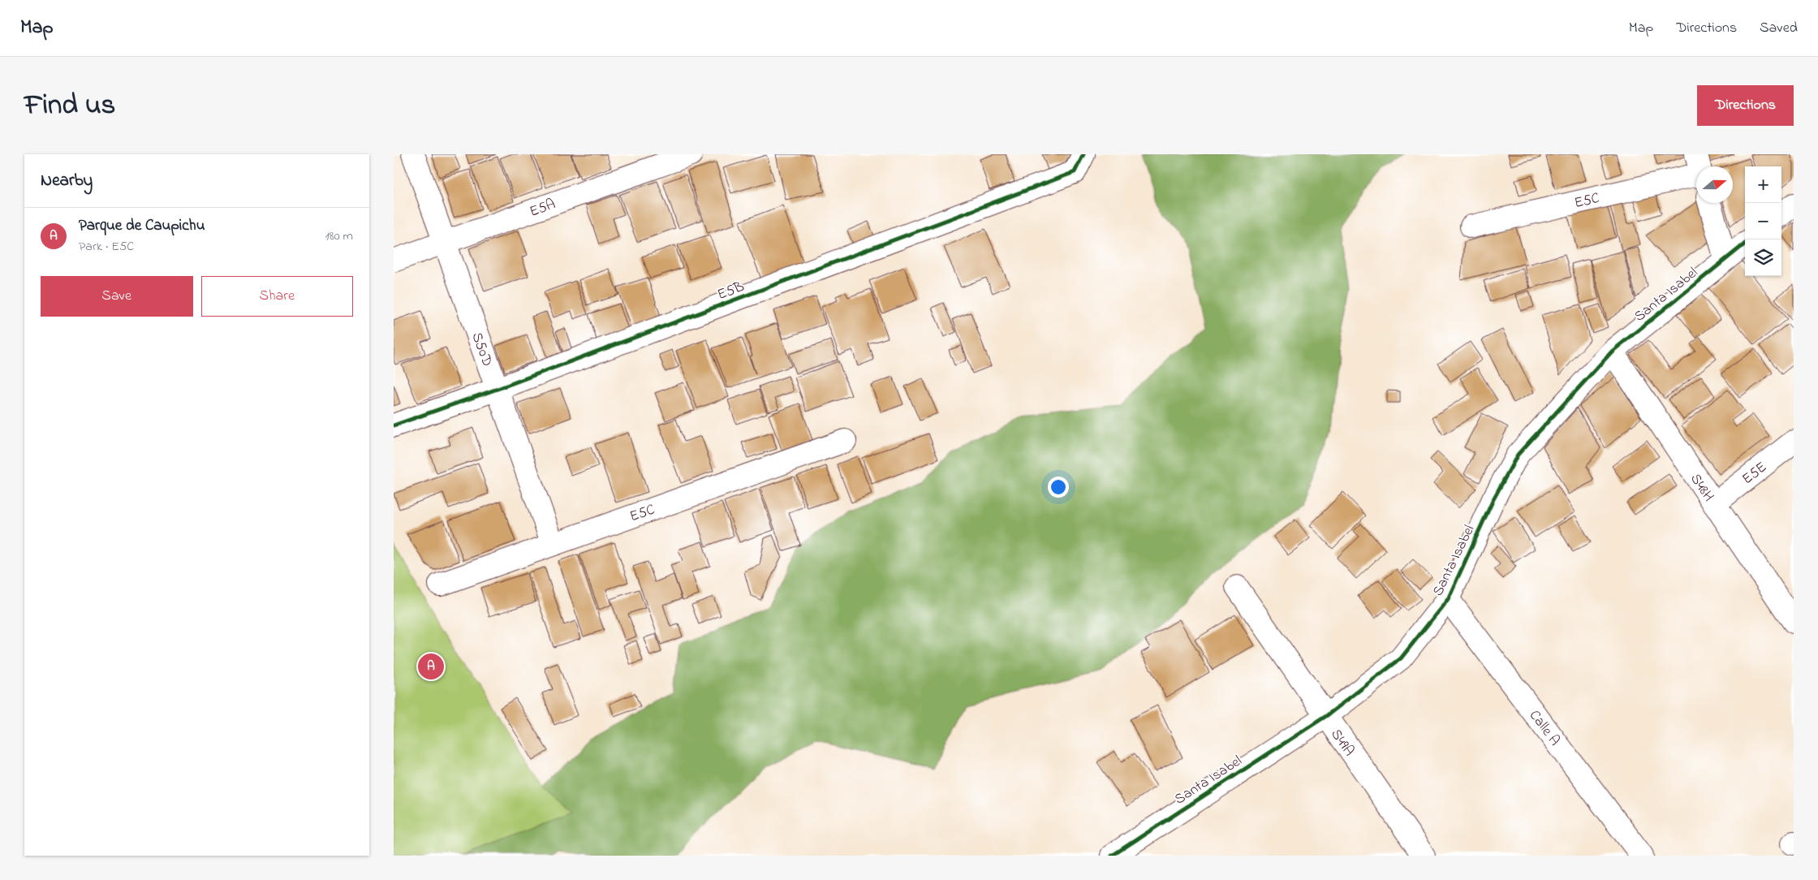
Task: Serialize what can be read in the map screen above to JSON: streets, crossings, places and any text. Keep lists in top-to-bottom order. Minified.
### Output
{"streets":{"street":["E5C","E5A","E5B","Santa Isabel","S50D","E5E","S48H","Calle A","S49A"]},"crossings":[["E5C","S50D"],["E5A","S50D"],["E5B","S50D"],["Santa Isabel","S48H"],["Santa Isabel","Calle A"],["Santa Isabel","S49A"],["E5E","S48H"]],"north":"right","page":{"header":"Map","nav":["Map","Directions","Saved"],"title":"Find us","buttons":["Directions",["Save","Share"]],"heading":"Nearby","map_buttons":["+","−"],"list":[{"mark":"A","name":"Parque de Caupichu","note":"Park · E5C","value":"180 m"}],"pins":"A"}}
